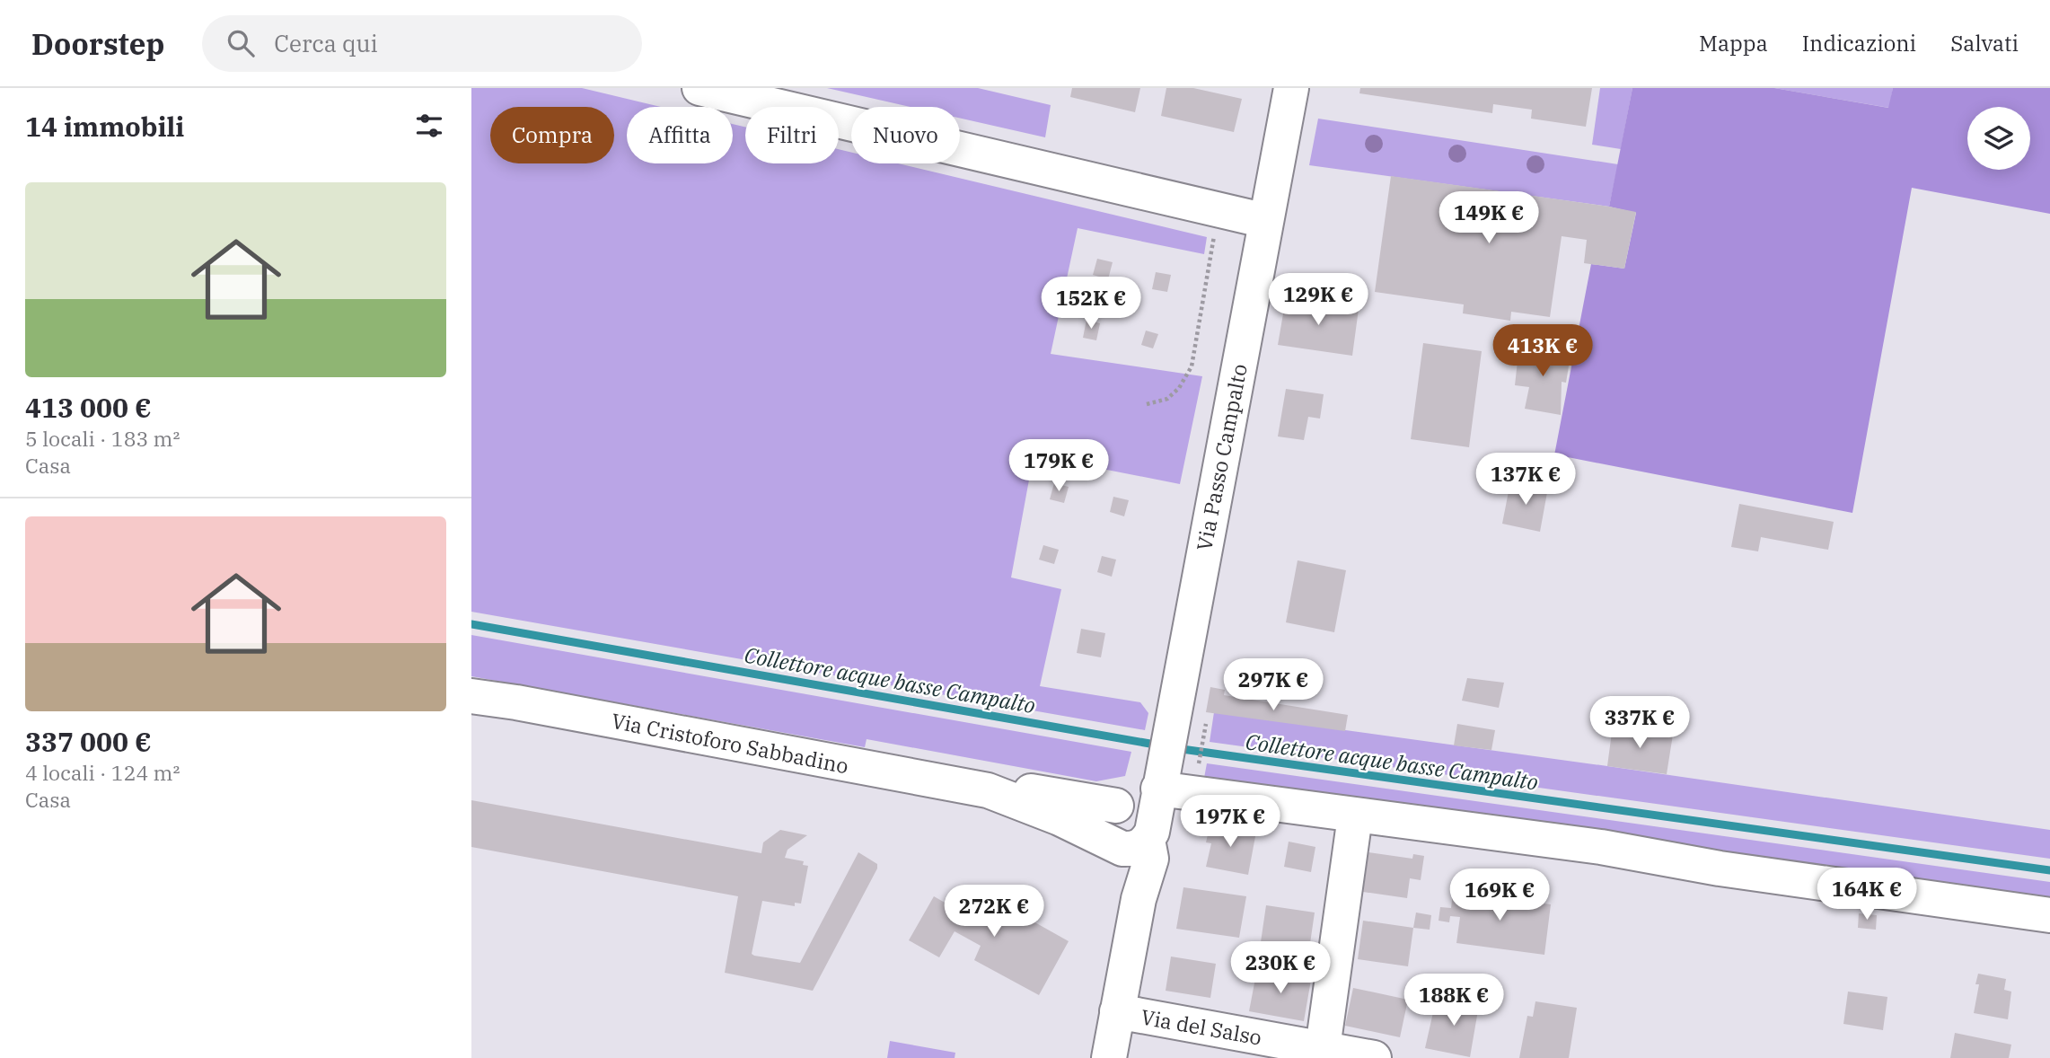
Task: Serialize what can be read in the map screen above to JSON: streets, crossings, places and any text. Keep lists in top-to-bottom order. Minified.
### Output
{"streets":{"street":["Via Passo Campalto","Via Cristoforo Sabbadino","Via del Salso"]},"crossings":[["Via Passo Campalto","Via Cristoforo Sabbadino"],["Via Passo Campalto","Via del Salso"]],"water":["Collettore acque basse Campalto"],"page":{"header":"Doorstep","search":"Cerca qui","nav":["Mappa","Indicazioni","Salvati"],"heading":"14 immobili","chip":["Compra","Affitta","Filtri","Nuovo"],"list":[{"name":"413 000 €","note":"5 locali · 183 m² · Casa"},{"name":"337 000 €","note":"4 locali · 124 m² · Casa"}],"price":["149K €","129K €","152K €","413K €","179K €","137K €","297K €","337K €","197K €","164K €","169K €","272K €","230K €","188K €"]}}
